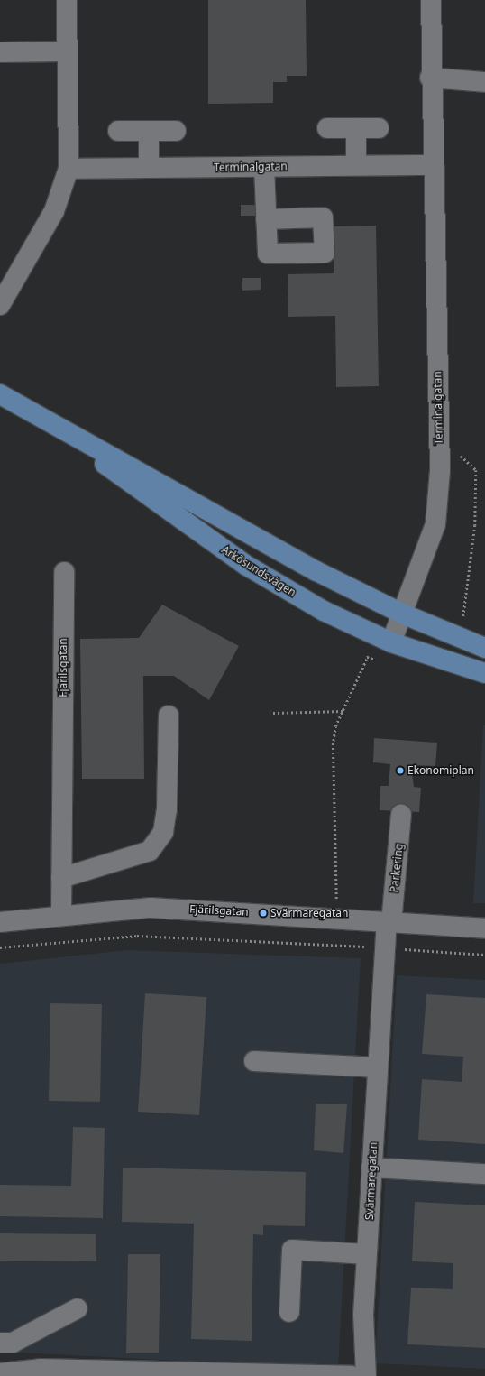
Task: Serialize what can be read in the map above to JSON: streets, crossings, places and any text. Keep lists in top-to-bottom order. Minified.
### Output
{"streets":{"main road":["Arkösundsvägen"],"street":["Terminalgatan","Fjärilsgatan","Parkering","Svärmaregatan"]},"crossings":[["Terminalgatan","Arkösundsvägen"],["Fjärilsgatan","Parkering"],["Fjärilsgatan","Svärmaregatan"],["Parkering","Svärmaregatan"]],"places":["Ekonomiplan","Svärmaregatan"]}
